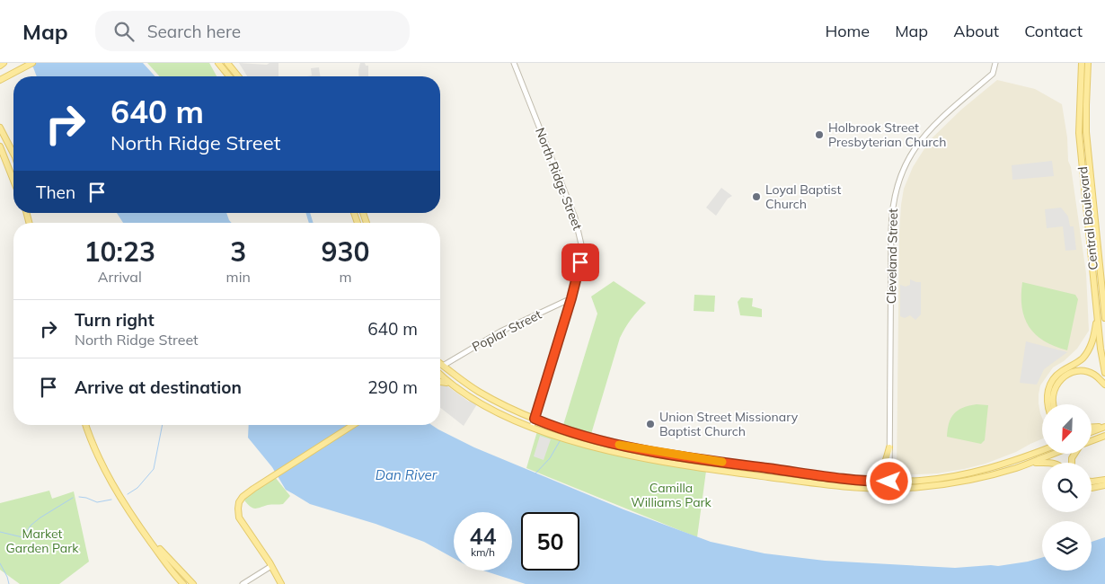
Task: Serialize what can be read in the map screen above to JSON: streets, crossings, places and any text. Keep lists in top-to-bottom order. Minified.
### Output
{"streets":{"main road":["Central Boulevard"],"street":["North Ridge Street","Cleveland Street","Poplar Street"]},"crossings":[["North Ridge Street","Poplar Street"]],"water":["Dan River"],"parks":["Camilla Williams Park","Market Garden Park"],"places":["Holbrook Street Presbyterian Church","Loyal Baptist Church","Union Street Missionary Baptist Church"],"north":"bottom left","page":{"header":"Map","search":"Search here","nav":["Home","Map","About","Contact"],"turn":["640 m","North Ridge Street"],"then":"Then","eta":["10:23","Arrival","3","min","930","m"],"list":[{"name":"Turn right","note":"North Ridge Street","value":"640 m"},{"name":"Arrive at destination","value":"290 m"}],"speed":"44 km/h","limit":"50"}}
